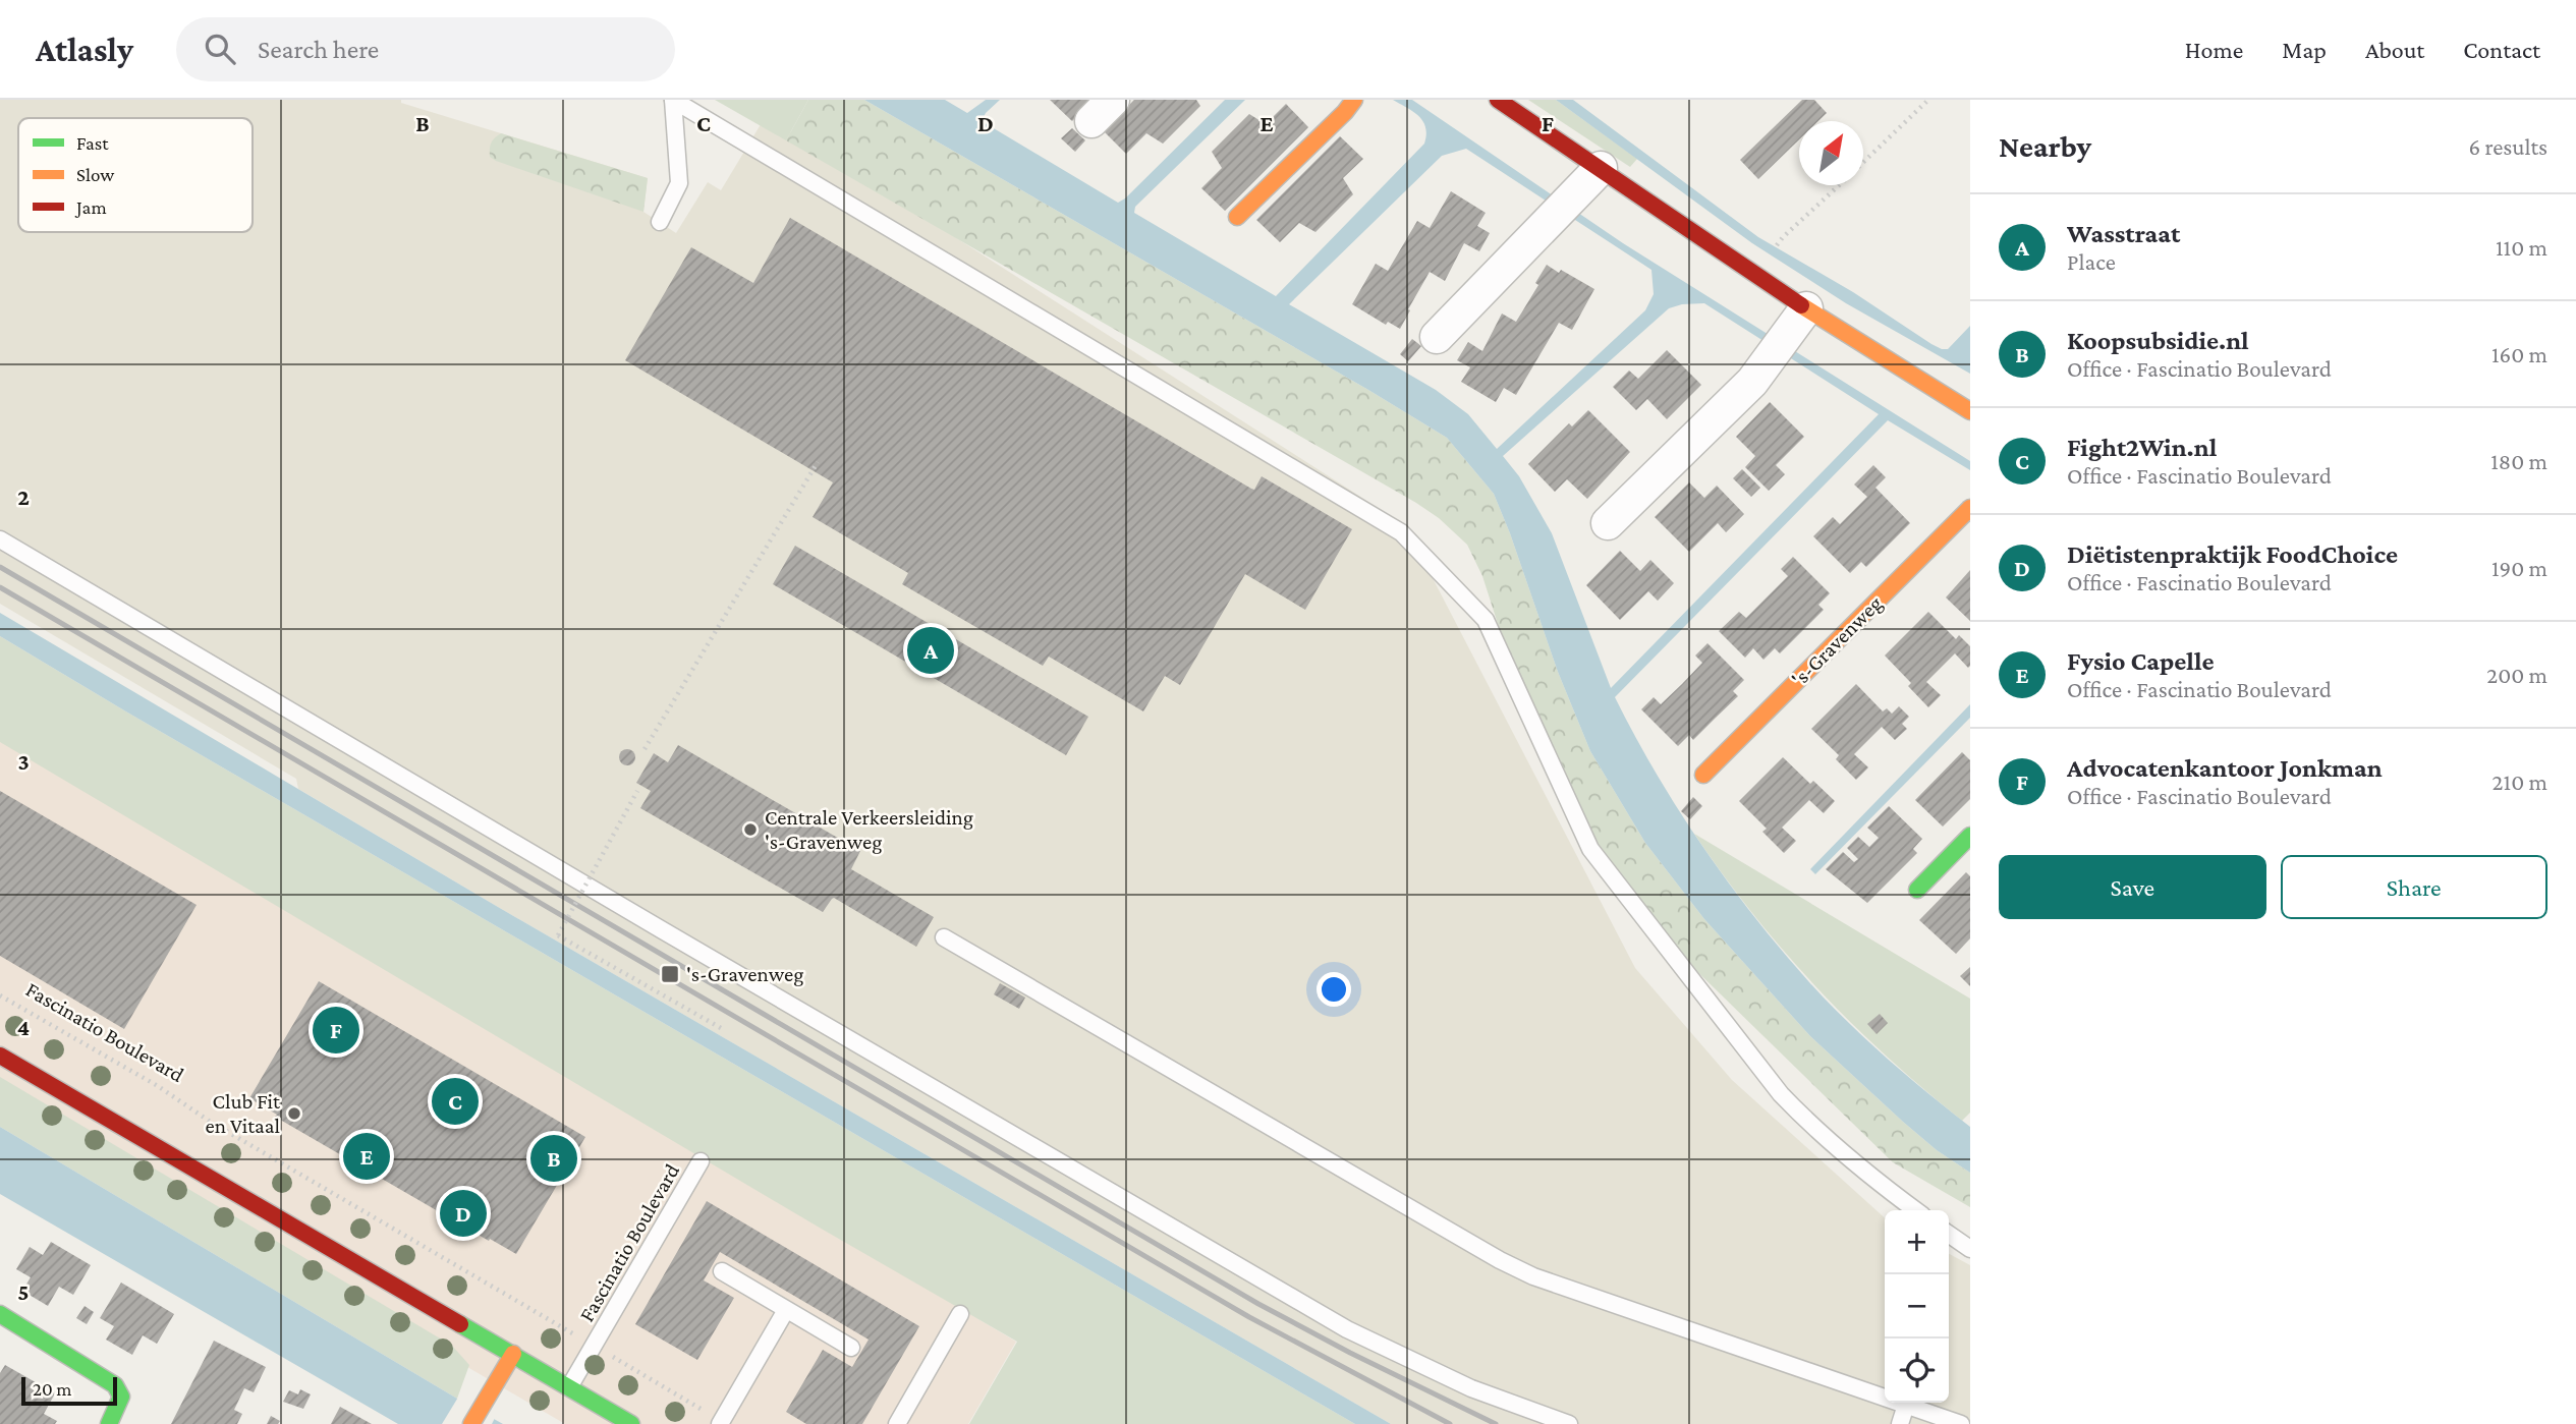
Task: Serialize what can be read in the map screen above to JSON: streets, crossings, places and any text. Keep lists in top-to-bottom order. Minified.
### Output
{"streets":{"street":["'s-Gravenweg"],"lane":["Fascinatio Boulevard"]},"places":{"other":["Centrale Verkeersleiding 's-Gravenweg","Club Fit en Vitaal"],"transit":["'s-Gravenweg"]},"legend":["Fast","Slow","Jam"],"scale_bar":"20 m","north":"top right","page":{"header":"Atlasly","search":"Search here","nav":["Home","Map","About","Contact"],"heading":["Nearby","6 results"],"list":[{"mark":"A","name":"Wasstraat","note":"Place","value":"110 m"},{"mark":"B","name":"Koopsubsidie.nl","note":"Office · Fascinatio Boulevard","value":"160 m"},{"mark":"C","name":"Fight2Win.nl","note":"Office · Fascinatio Boulevard","value":"180 m"},{"mark":"D","name":"Diëtistenpraktijk FoodChoice","note":"Office · Fascinatio Boulevard","value":"190 m"},{"mark":"E","name":"Fysio Capelle","note":"Office · Fascinatio Boulevard","value":"200 m"},{"mark":"F","name":"Advocatenkantoor Jonkman","note":"Office · Fascinatio Boulevard","value":"210 m"}],"pins":["A","F","C","E","B","D"],"buttons":["Save","Share"],"map_buttons":["+","−"],"scale":"20 m"},"grid":{"columns":["B","C","D","E","F"],"rows":["2","3","4","5"]}}
